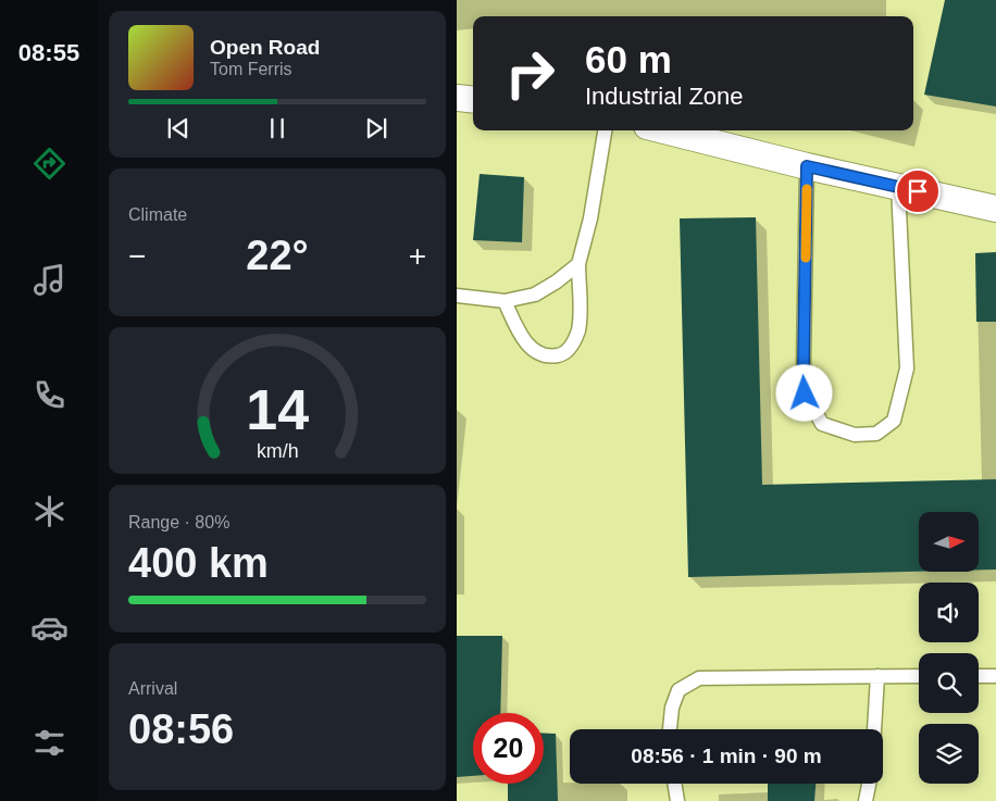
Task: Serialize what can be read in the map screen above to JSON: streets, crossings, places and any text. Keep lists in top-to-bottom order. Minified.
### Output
{"north":"right","page":{"tabs":"08:55","turn":["60 m","Industrial Zone"],"song":["Open Road","Tom Ferris"],"tile":["Climate",["Range · 80%","400 km"],["Arrival","08:56"]],"heat":["−","22°","+"],"limit":"20","trip":"08:56 · 1 min · 90 m","gauge":["14","km/h"]}}
